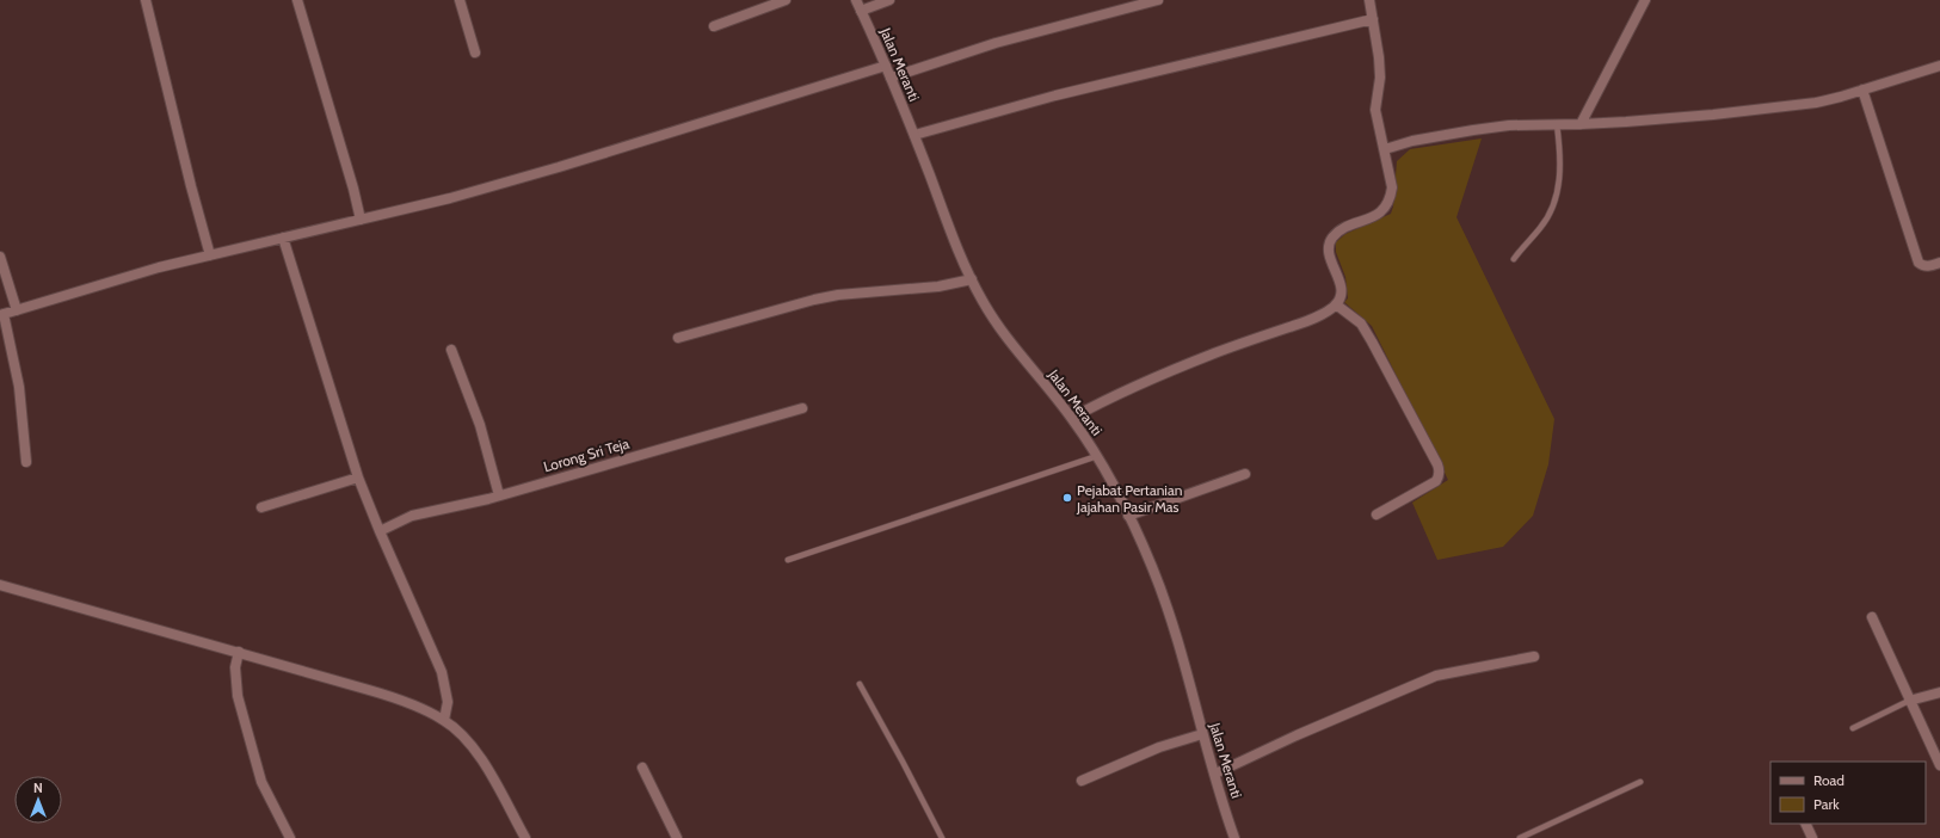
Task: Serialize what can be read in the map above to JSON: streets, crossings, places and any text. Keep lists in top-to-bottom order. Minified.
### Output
{"streets":{"street":["Jalan Meranti","Lorong Sri Teja"]},"places":["Pejabat Pertanian Jajahan Pasir Mas"],"legend":["Road","Park"],"north":"top"}
